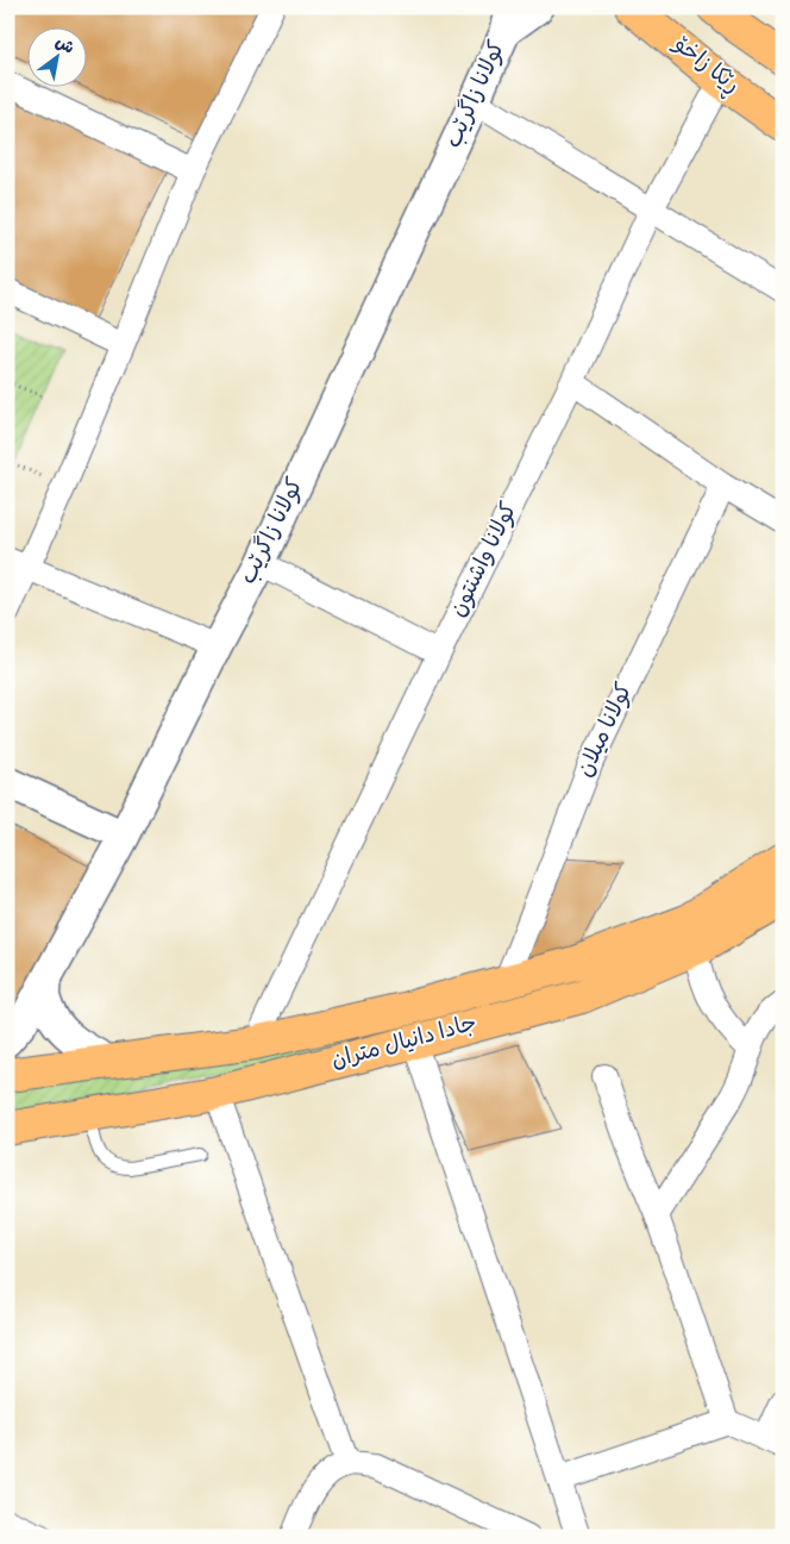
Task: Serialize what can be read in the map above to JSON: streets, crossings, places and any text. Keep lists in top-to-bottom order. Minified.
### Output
{"streets":{"main road":["ڕێکا زاخۆ","جادا دانيال متران"],"street":["كولانا زاگرێب","كولانا واشنتون","كولانا ميلان"]},"crossings":[["ڕێکا زاخۆ","كولانا واشنتون"],["كولانا واشنتون","جادا دانيال متران"],["كولانا ميلان","جادا دانيال متران"]],"north":"top right"}
